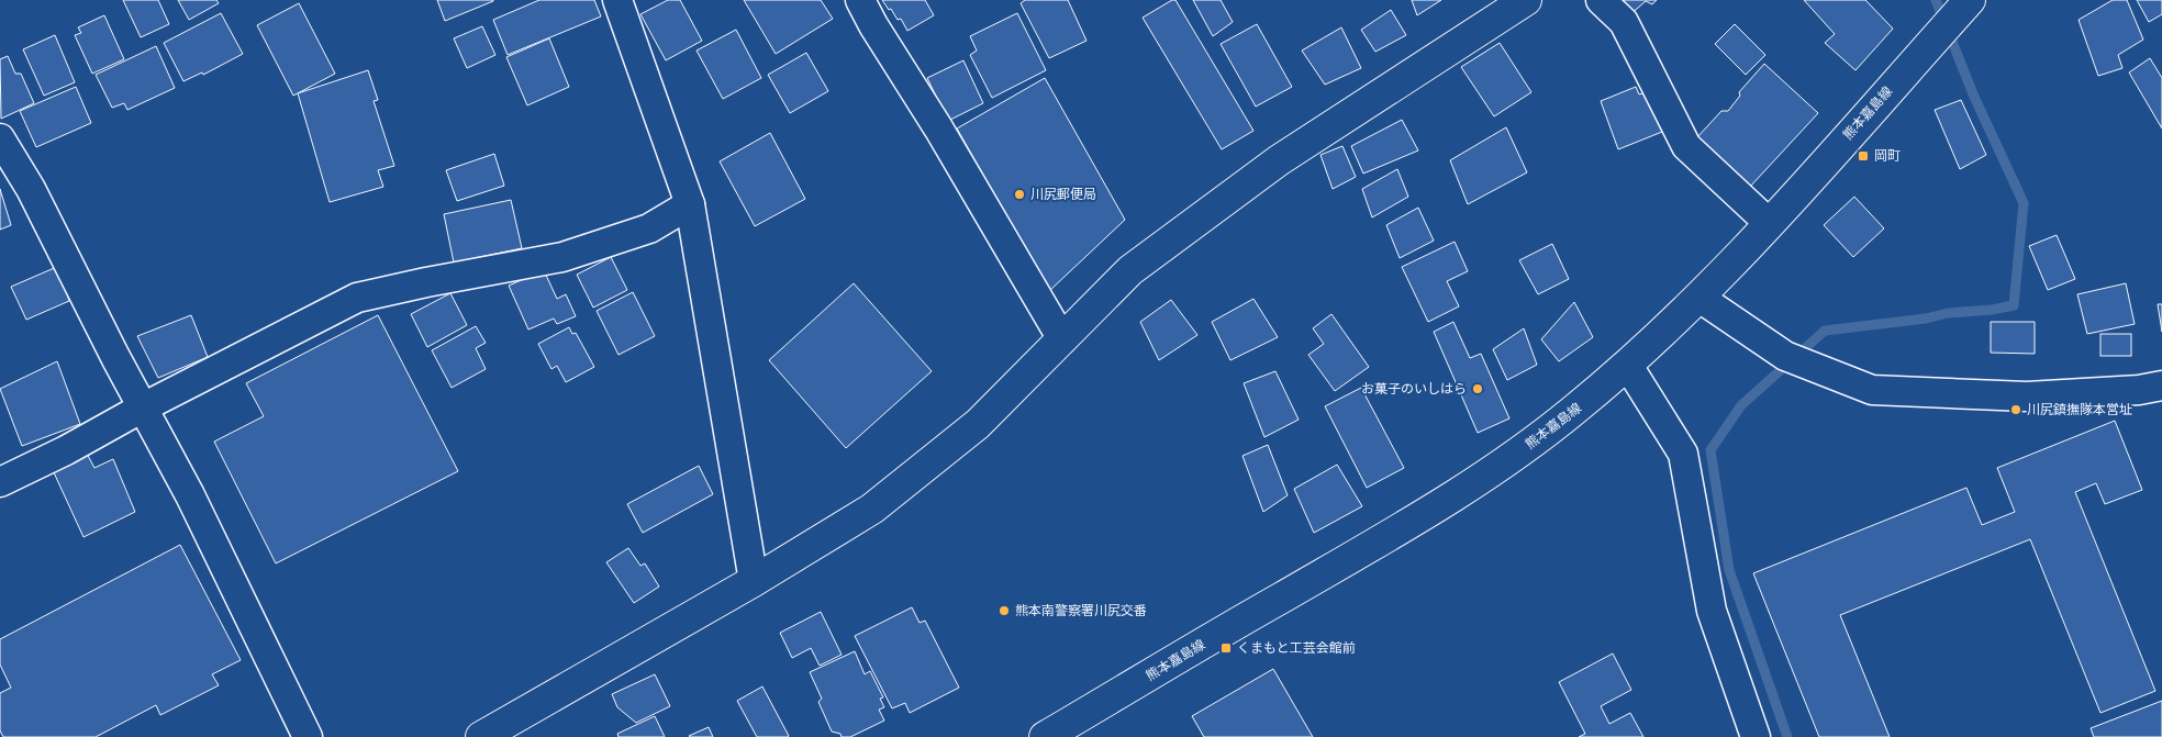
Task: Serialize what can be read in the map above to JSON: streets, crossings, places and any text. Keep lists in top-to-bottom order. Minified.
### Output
{"streets":{"street":["熊本嘉島線"]},"places":{"transit":["岡町","くまもと工芸会館前"],"other":["川尻郵便局","お菓子のいしはら","川尻鎮撫隊本営址","熊本南警察署川尻交番"]}}
